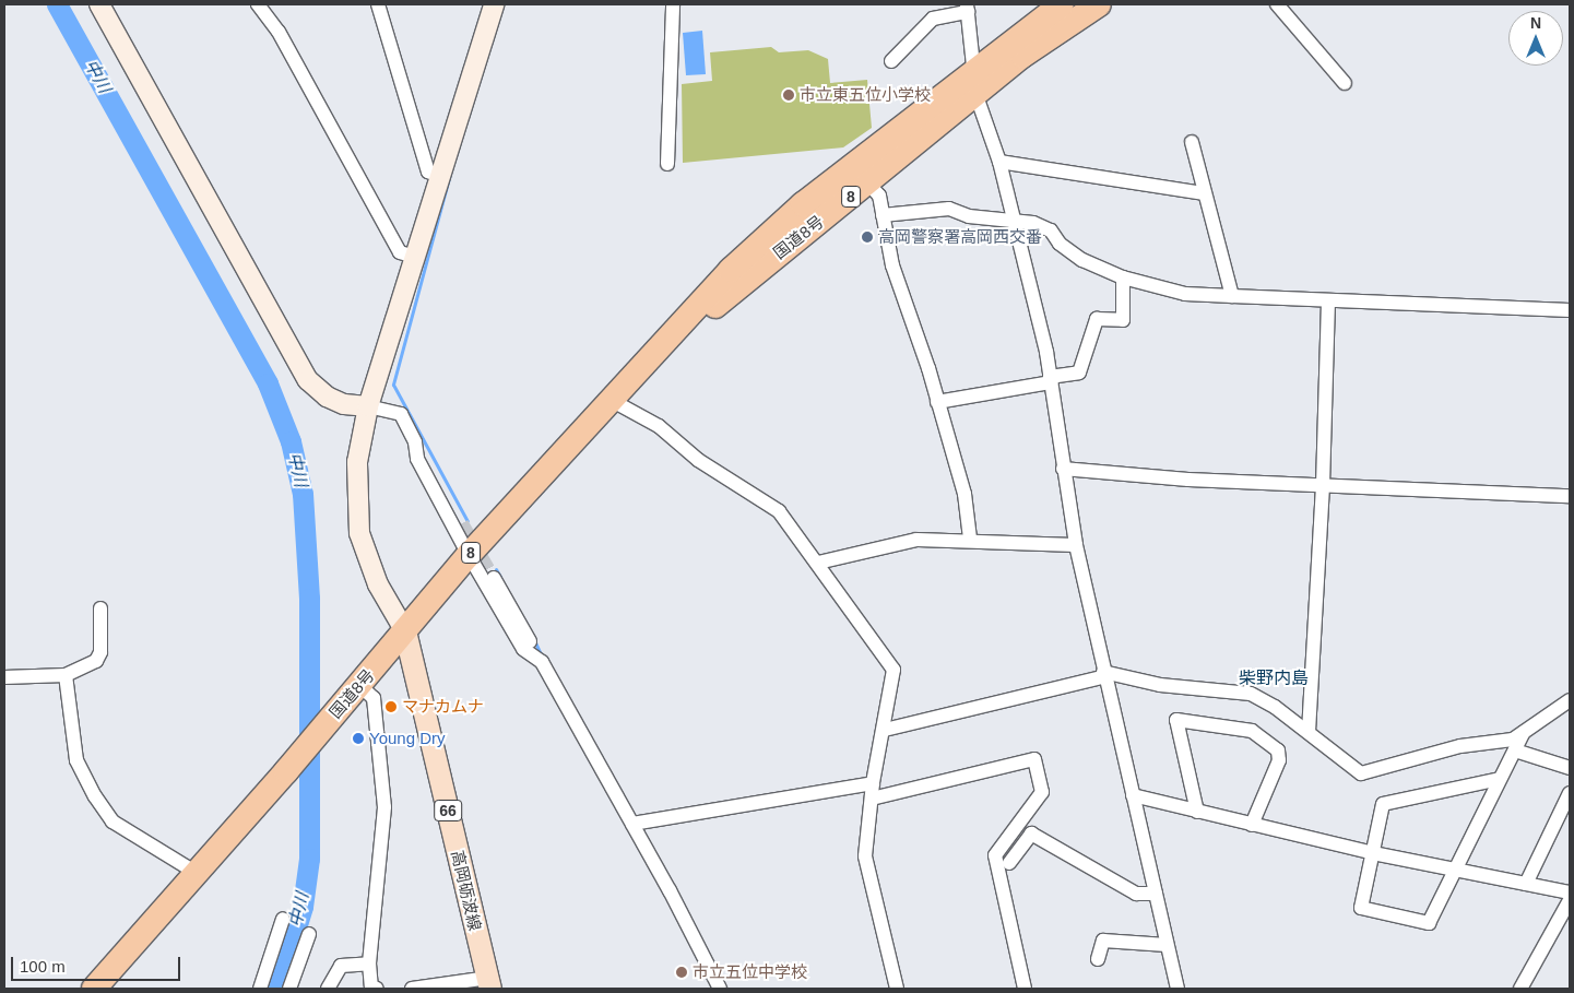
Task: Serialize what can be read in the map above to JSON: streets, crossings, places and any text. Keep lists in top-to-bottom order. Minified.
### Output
{"streets":{"highway":["8","国道8号"],"main road":["66","高岡砺波線"]},"crossings":[["国道8号","高岡砺波線"]],"districts":["柴野内島"],"water":["中川"],"places":["市立東五位小学校","高岡警察署高岡西交番","マナカムナ","Young Dry","市立五位中学校"],"scale_bar":"100 m","north":"top"}
